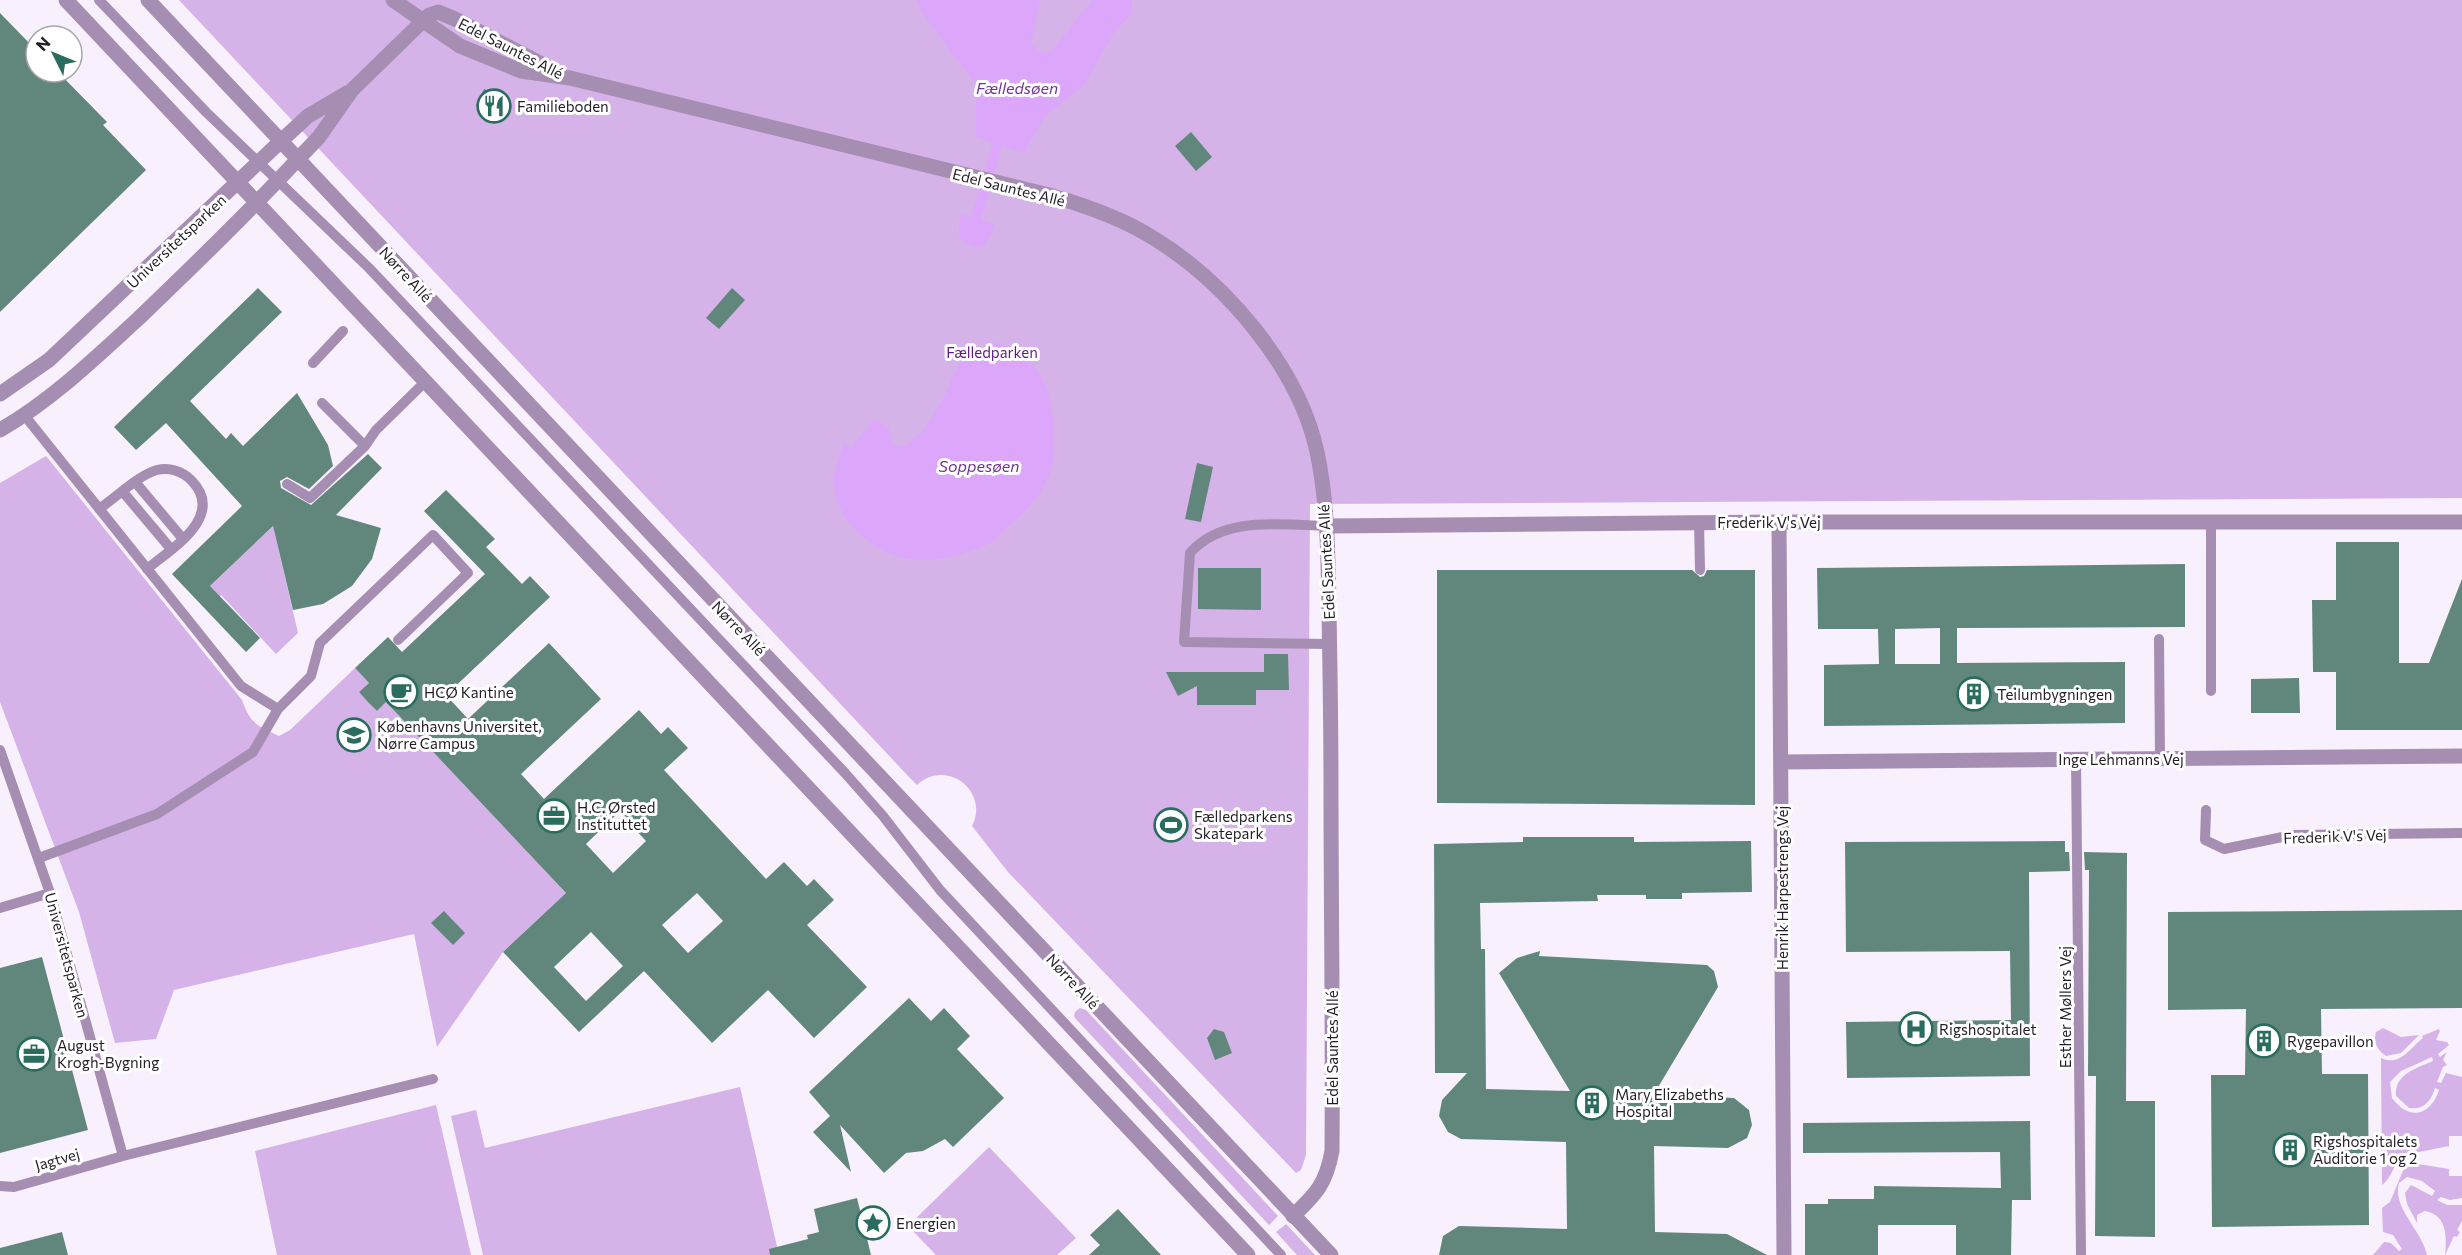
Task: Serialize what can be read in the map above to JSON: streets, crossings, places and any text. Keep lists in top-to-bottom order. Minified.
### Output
{"streets":{"street":["Edel Sauntes Allé","Universitetsparken","Nørre Allé","Frederik V's Vej","Inge Lehmanns Vej","Henrik Harpestrengs Vej"],"lane":["Esther Møllers Vej","Jagtvej"]},"crossings":[["Edel Sauntes Allé","Universitetsparken"],["Edel Sauntes Allé","Nørre Allé"],["Edel Sauntes Allé","Frederik V's Vej"],["Universitetsparken","Nørre Allé"],["Universitetsparken","Jagtvej"],["Frederik V's Vej","Henrik Harpestrengs Vej"],["Inge Lehmanns Vej","Henrik Harpestrengs Vej"],["Inge Lehmanns Vej","Esther Møllers Vej"]],"water":["Fælledsøen","Soppesøen"],"parks":["Fælledparken"],"places":{"restaurant":["Familieboden"],"cafe":["HCØ Kantine"],"building":["Teilumbygningen","Rygepavillon","Mary Elizabeths Hospital","Rigshospitalets Auditorie 1 og 2"],"school or university":["Københavns Universitet, Nørre Campus"],"office":["H.C. Ørsted Instituttet","August Krogh-Bygning"],"sports":["Fælledparkens Skatepark"],"hospital":["Rigshospitalet"],"place":["Energien"]},"north":"top left"}
